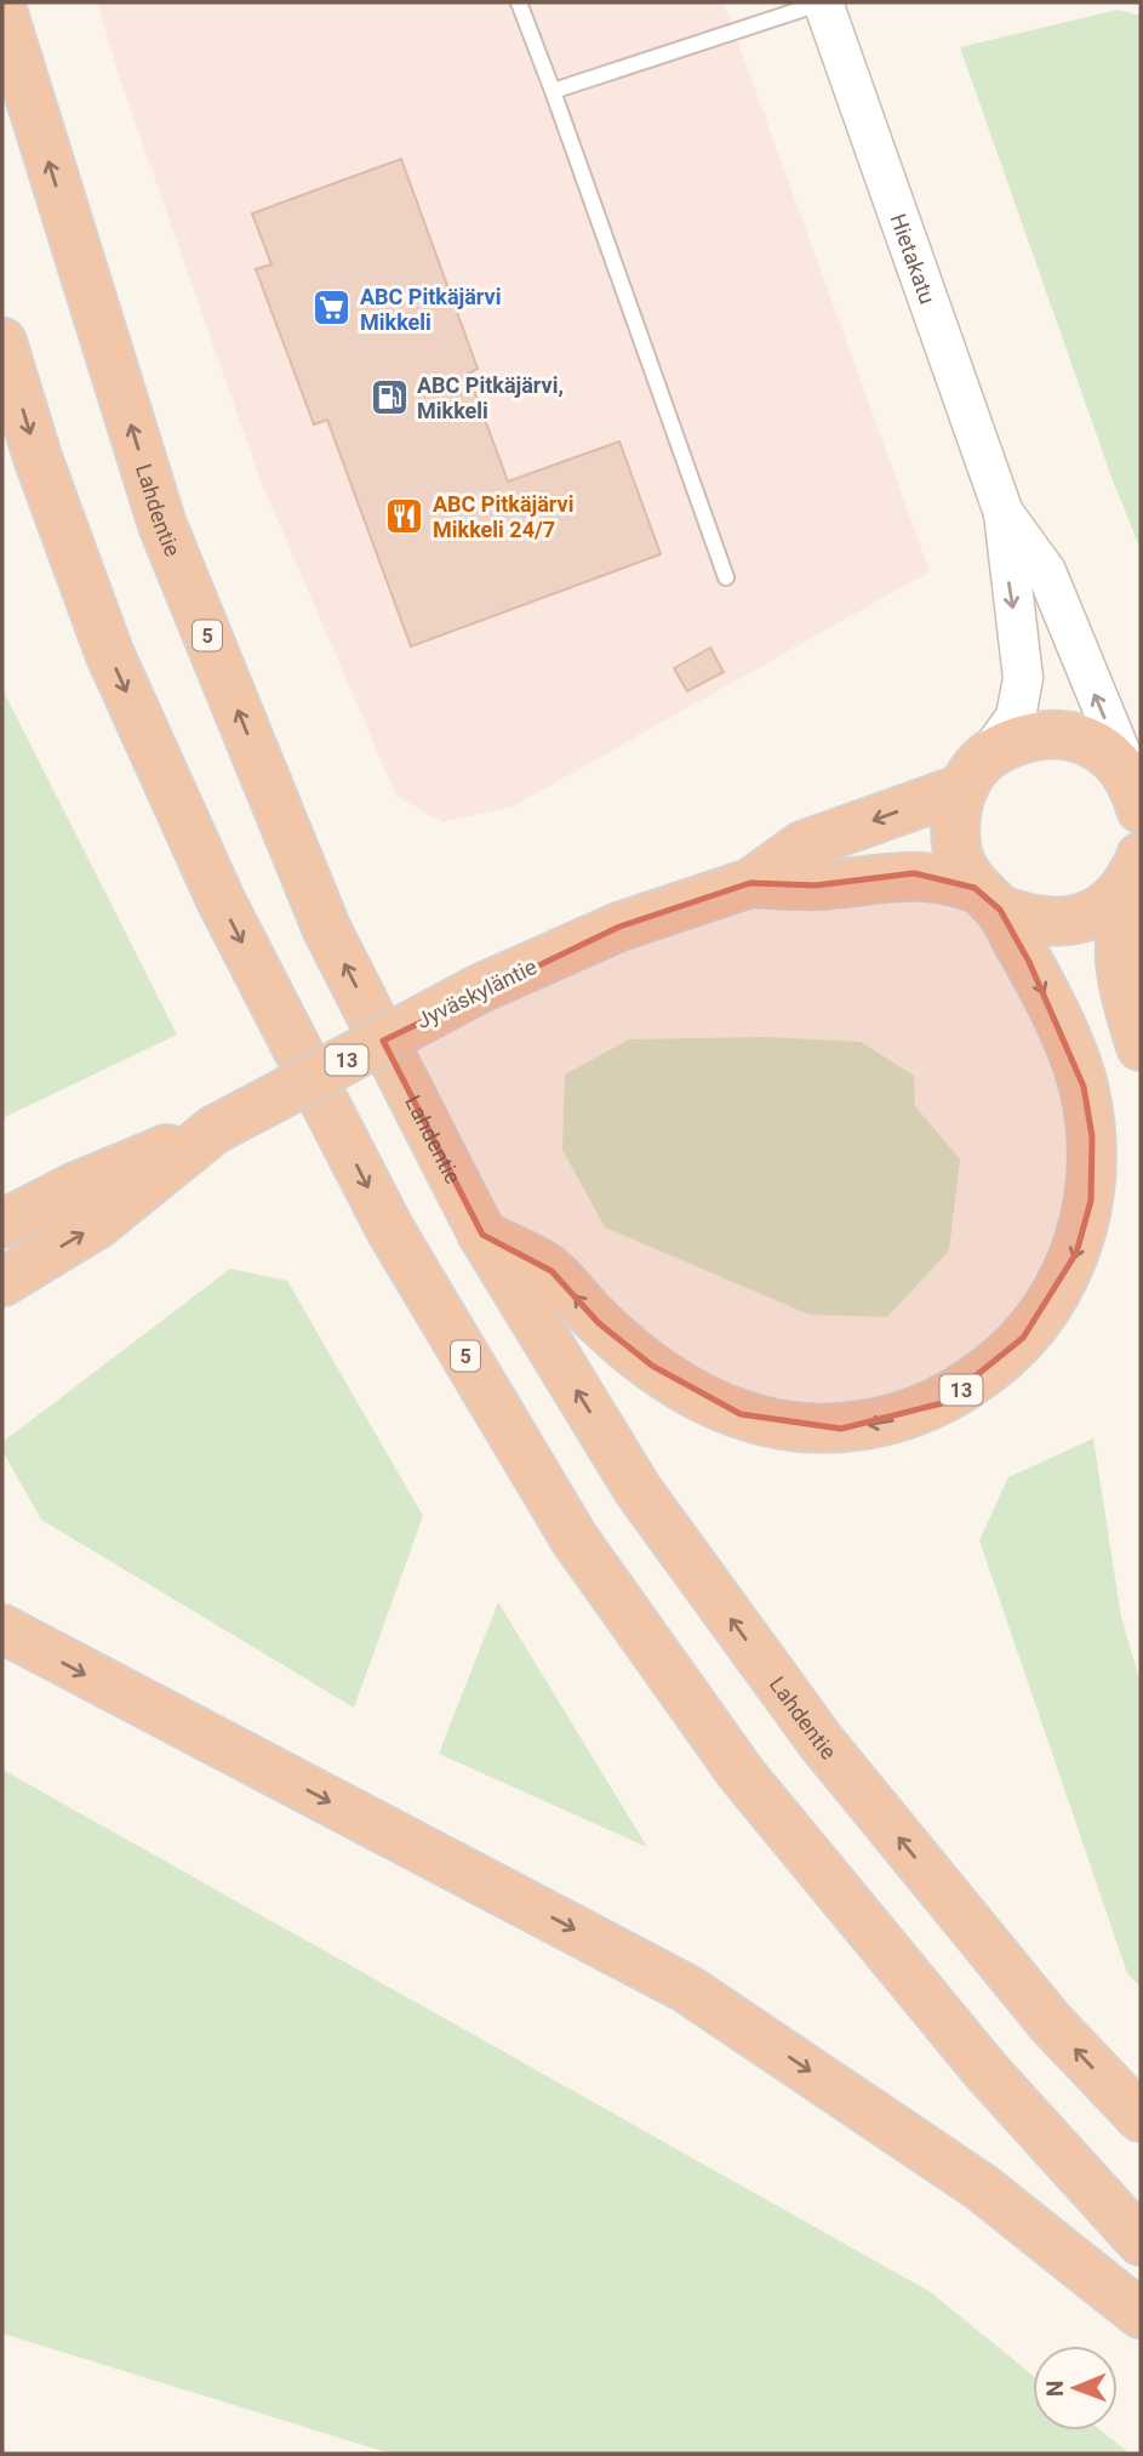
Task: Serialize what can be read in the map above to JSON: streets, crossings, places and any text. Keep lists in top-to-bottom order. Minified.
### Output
{"streets":{"highway":["Lahdentie","5","Jyväskyläntie","13"],"street":["Hietakatu"]},"crossings":[["Hietakatu","Jyväskyläntie"],["Lahdentie","13"],["Jyväskyläntie","13"]],"places":{"supermarket":["ABC Pitkäjärvi Mikkeli"],"fuel station":["ABC Pitkäjärvi, Mikkeli"],"restaurant":["ABC Pitkäjärvi Mikkeli 24/7"]},"north":"left"}
